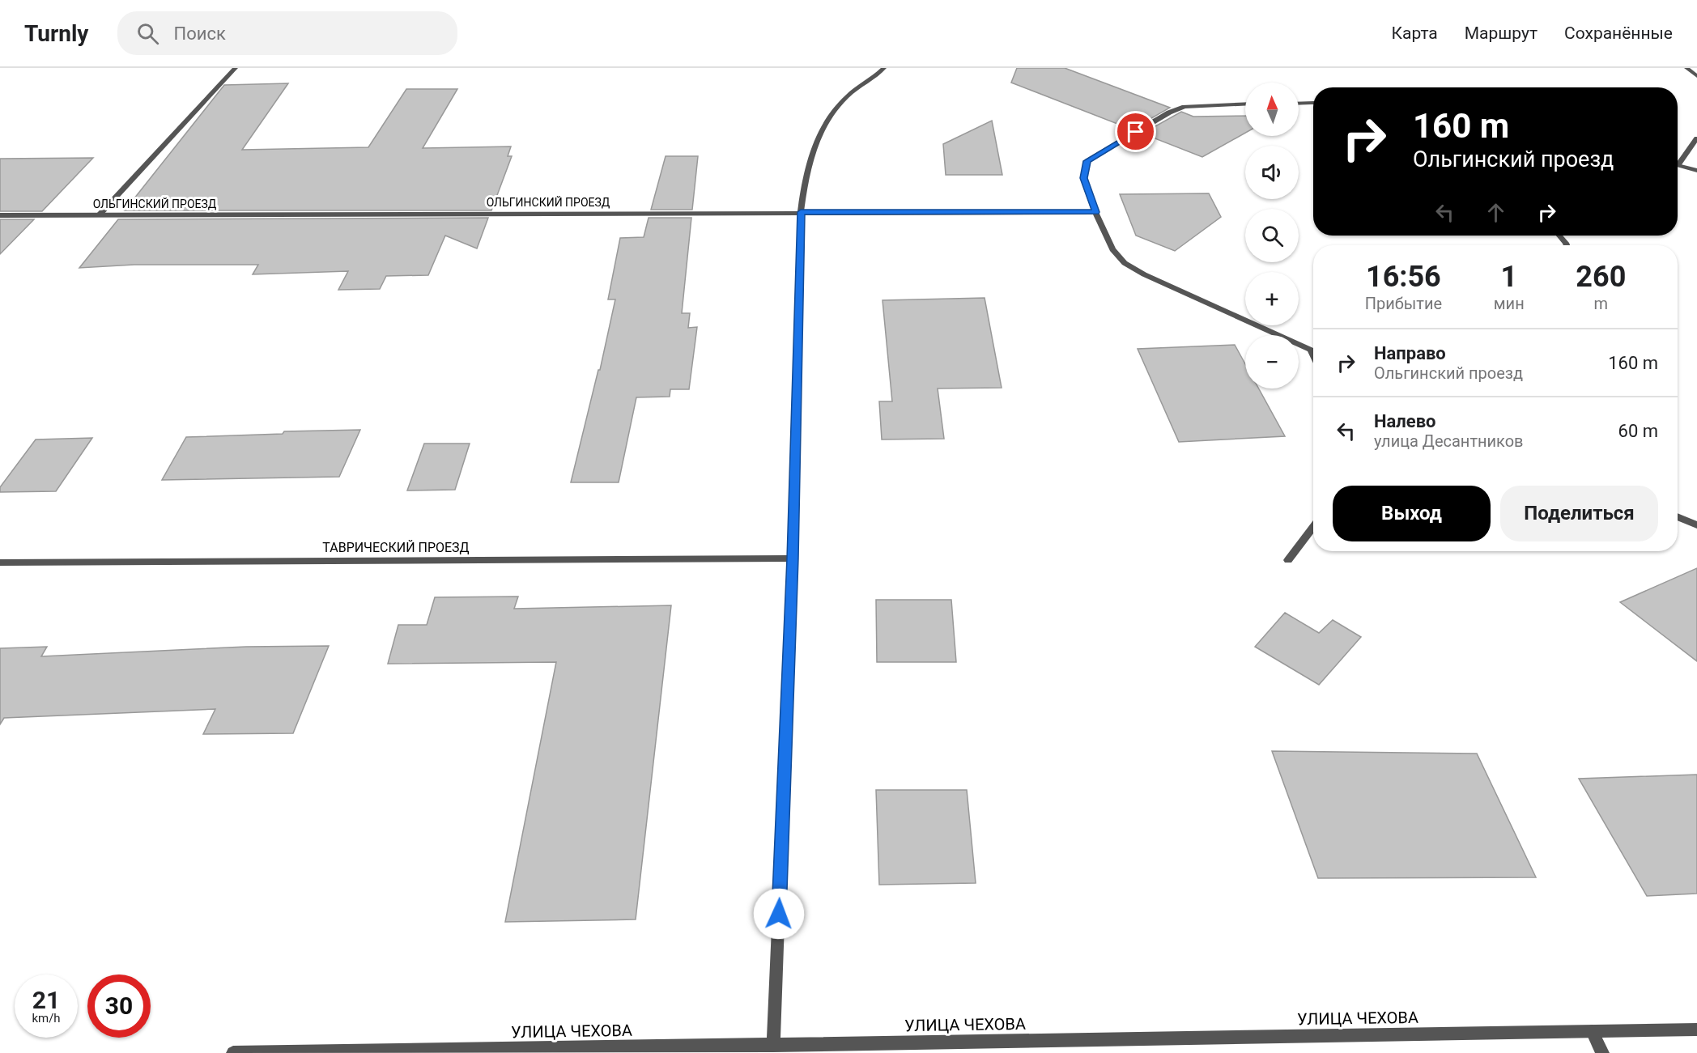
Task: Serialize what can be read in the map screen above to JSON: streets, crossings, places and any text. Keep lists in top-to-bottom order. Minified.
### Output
{"streets":{"street":["ОЛЬГИНСКИЙ ПРОЕЗД","ТАВРИЧЕСКИЙ ПРОЕЗД","УЛИЦА ЧЕХОВА"]},"north":"top","page":{"header":"Turnly","search":"Поиск","nav":["Карта","Маршрут","Сохранённые"],"map_buttons":["+","−"],"turn":["160 m","Ольгинский проезд"],"eta":["16:56","Прибытие","1","мин","260","m"],"list":[{"name":"Направо","note":"Ольгинский проезд","value":"160 m"},{"name":"Налево","note":"улица Десантников","value":"60 m"}],"buttons":["Выход","Поделиться"],"speed":"21 km/h","limit":"30"}}
